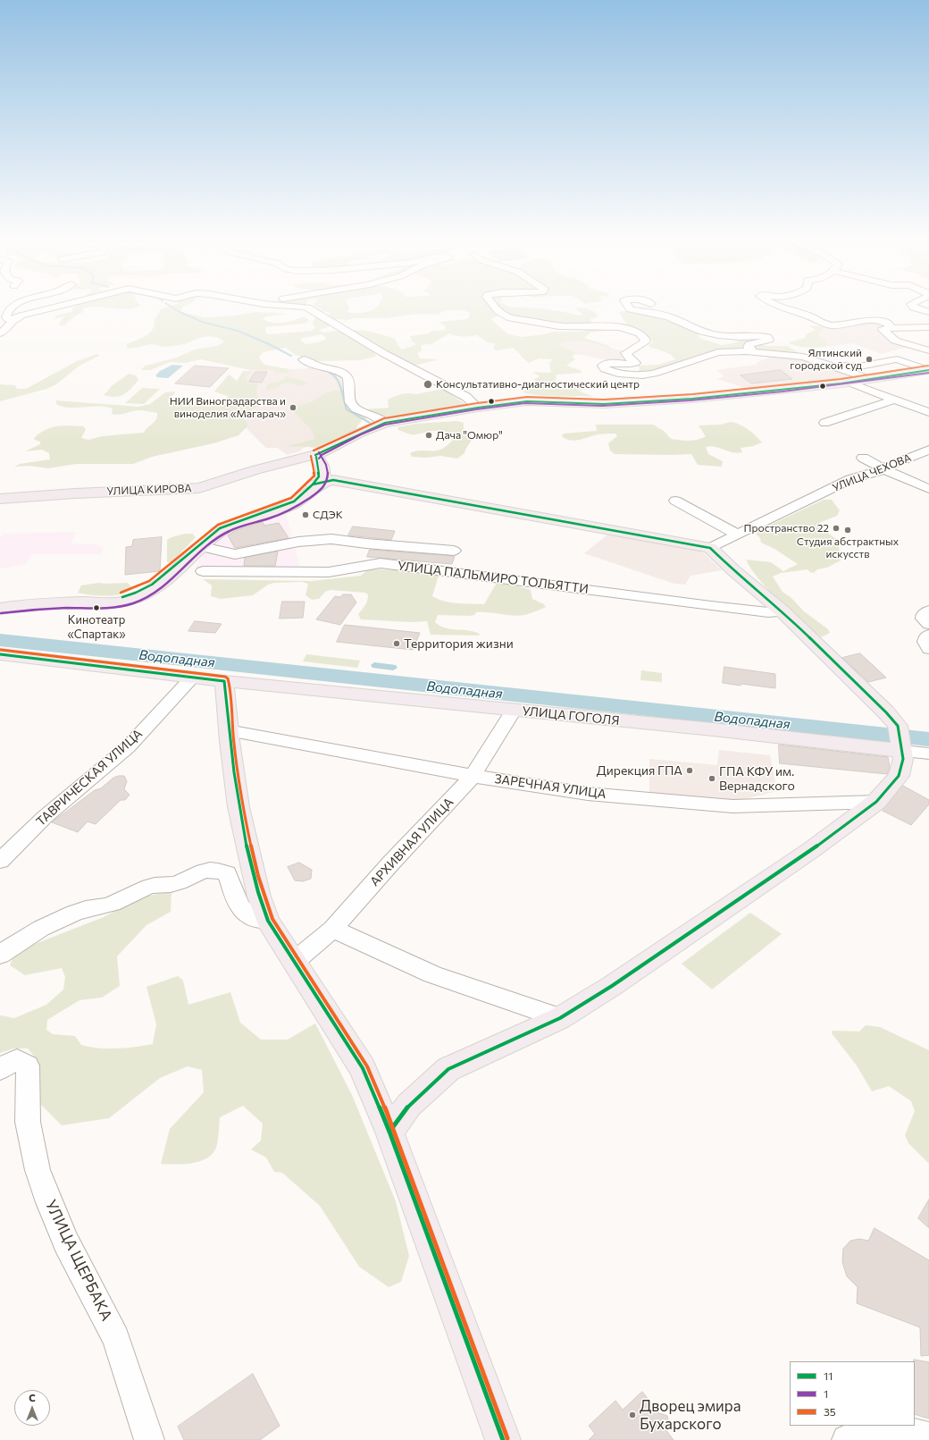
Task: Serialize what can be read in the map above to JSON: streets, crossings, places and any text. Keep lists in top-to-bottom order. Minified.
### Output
{"streets":{"main road":["УЛИЦА КИРОВА","УЛИЦА ГОГОЛЯ"],"street":["УЛИЦА ЧЕХОВА","УЛИЦА ПАЛЬМИРО ТОЛЬЯТТИ","ТАВРИЧЕСКАЯ УЛИЦА","ЗАРЕЧНАЯ УЛИЦА","АРХИВНАЯ УЛИЦА","УЛИЦА ЩЕРБАКА"]},"crossings":[["УЛИЦА ГОГОЛЯ","ТАВРИЧЕСКАЯ УЛИЦА"],["УЛИЦА ГОГОЛЯ","АРХИВНАЯ УЛИЦА"],["ЗАРЕЧНАЯ УЛИЦА","АРХИВНАЯ УЛИЦА"]],"water":["Водопадная"],"places":["Ялтинский городской суд","Консультативно-диагностический центр","НИИ Виноградарства и виноделия «Магарач»","Дача \"Омюр\"","СДЭК","Пространство 22","Студия абстрактных искусств","Кинотеатр «Спартак»","Территория жизни","Дирекция ГПА","ГПА КФУ им. Вернадского","Дворец эмира Бухарского"],"lines":["transit line 35","transit line 11","transit line 1"],"legend":["11","1","35"],"north":"top"}
